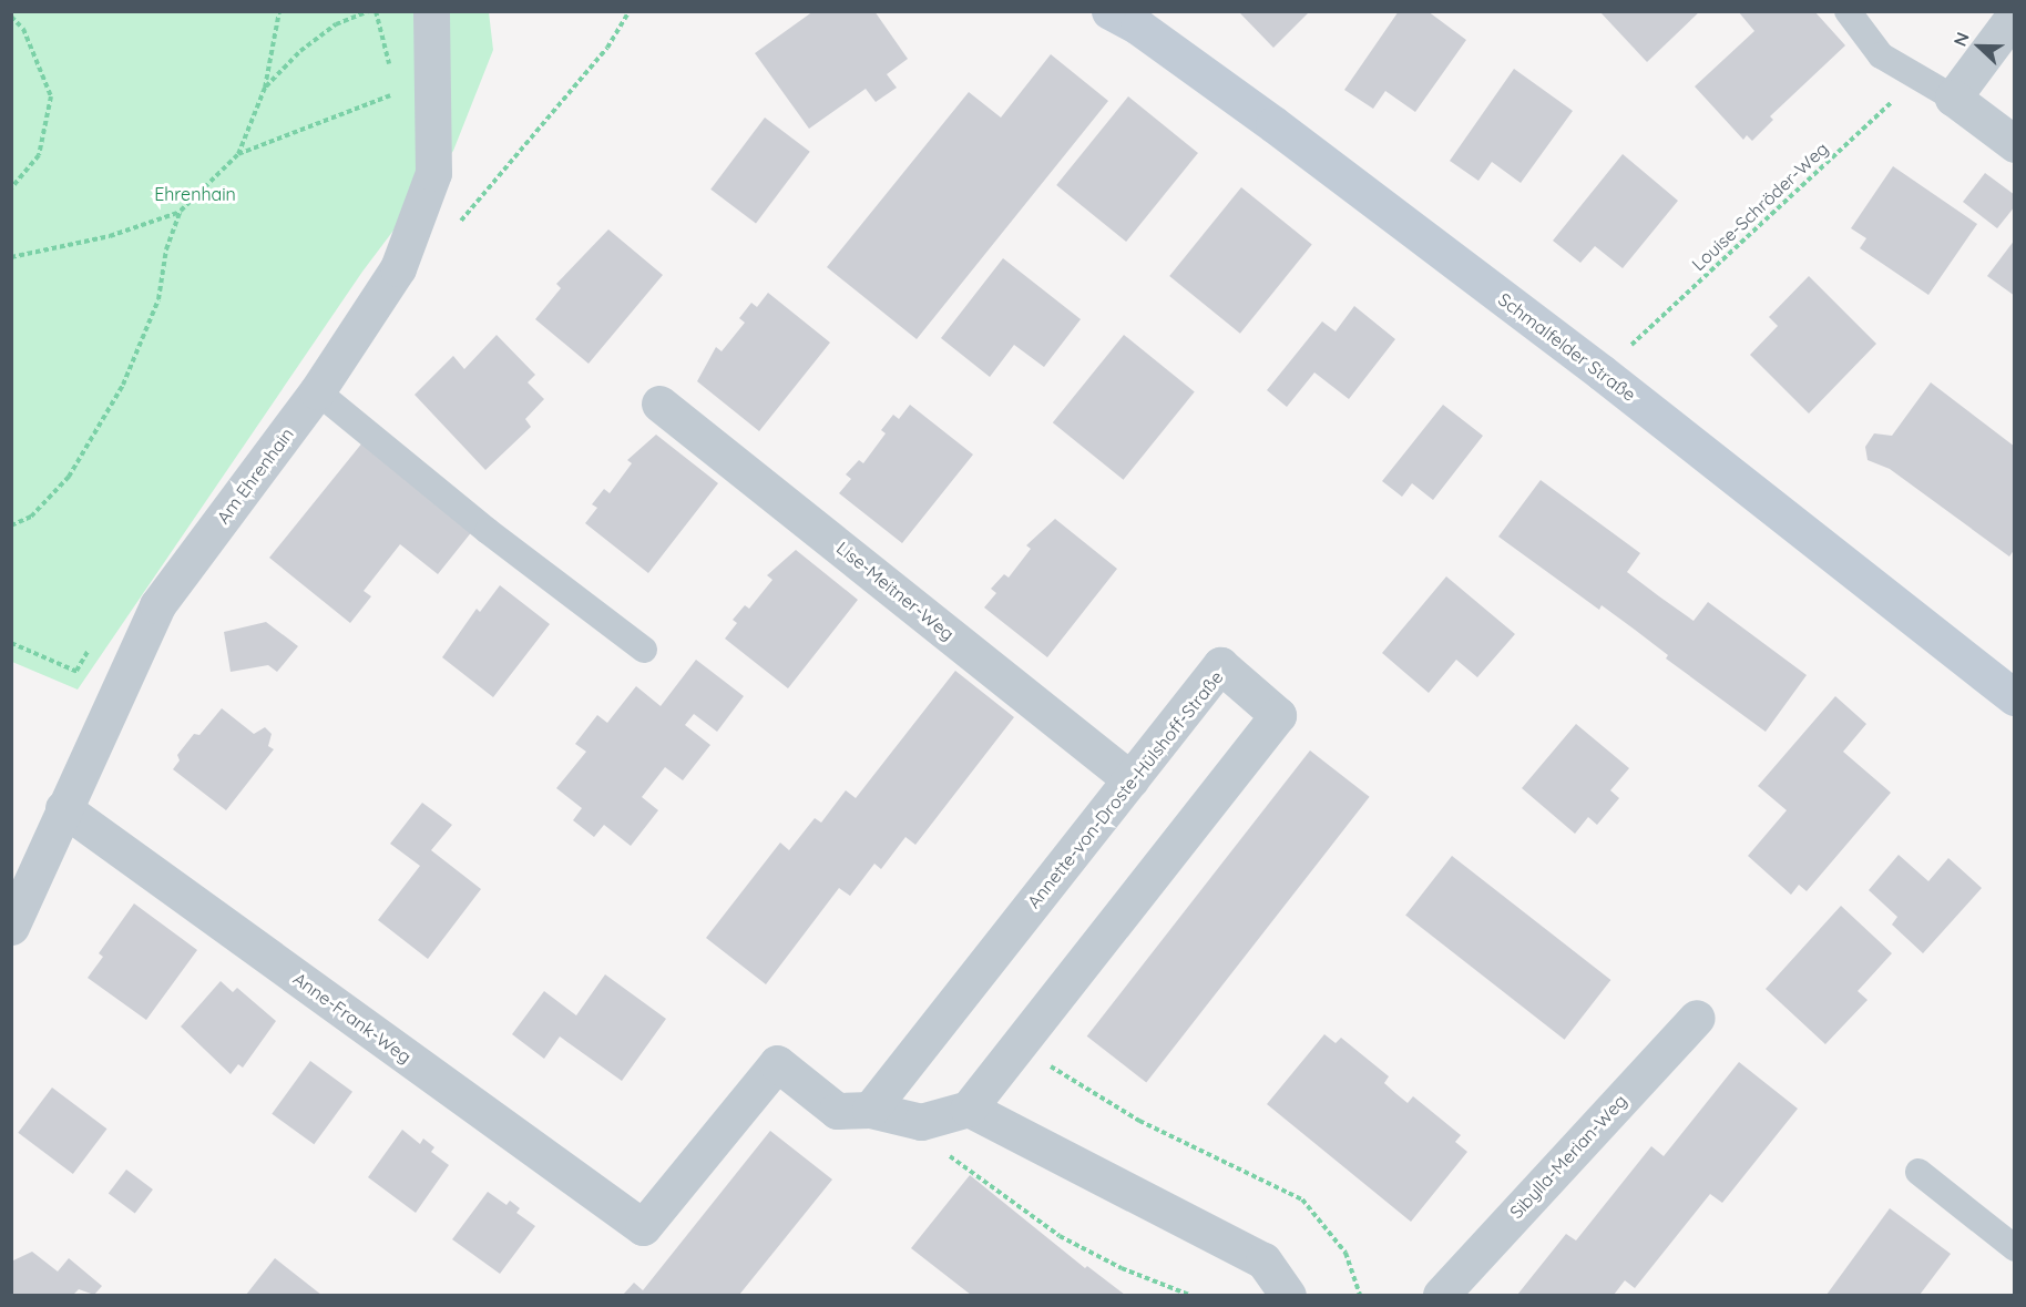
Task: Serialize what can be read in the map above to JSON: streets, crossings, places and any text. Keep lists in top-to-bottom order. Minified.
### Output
{"streets":{"main road":["Schmalfelder Straße"],"street":["Am Ehrenhain","Lise-Meitner-Weg","Annette-von-Droste-Hülshoff-Straße","Anne-Frank-Weg","Sibylla-Merian-Weg"],"path":["Louise-Schröder-Weg"]},"crossings":[["Louise-Schröder-Weg","Schmalfelder Straße"],["Am Ehrenhain","Anne-Frank-Weg"],["Lise-Meitner-Weg","Annette-von-Droste-Hülshoff-Straße"],["Annette-von-Droste-Hülshoff-Straße","Anne-Frank-Weg"]],"parks":["Ehrenhain"],"north":"left"}
